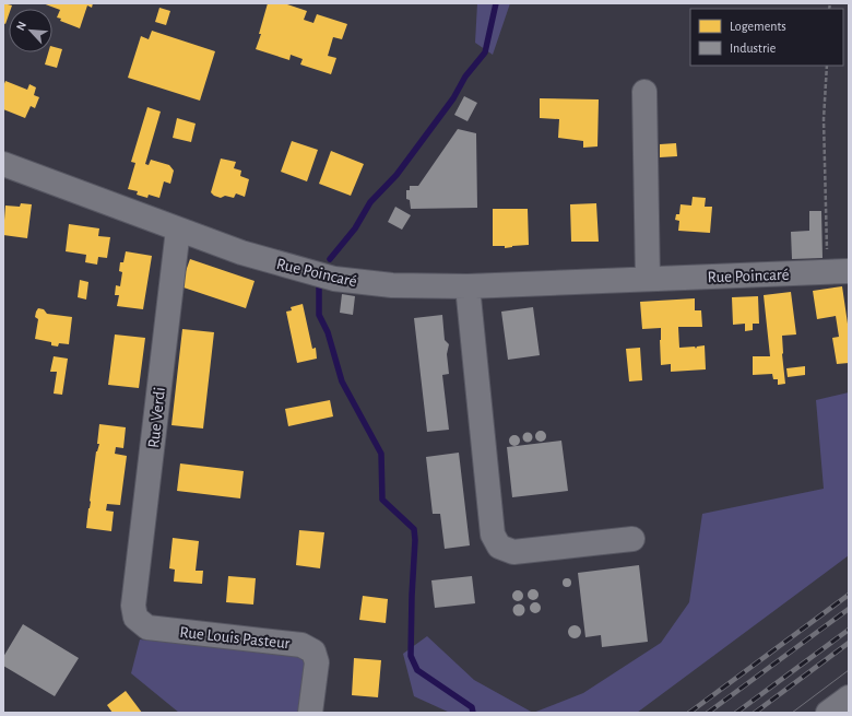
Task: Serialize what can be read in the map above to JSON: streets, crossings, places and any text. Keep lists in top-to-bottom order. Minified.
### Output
{"streets":{"street":["Rue Poincaré","Rue Verdi","Rue Louis Pasteur"]},"crossings":[["Rue Poincaré","Rue Verdi"],["Rue Verdi","Rue Louis Pasteur"]],"legend":["Logements","Industrie"],"north":"top left"}
